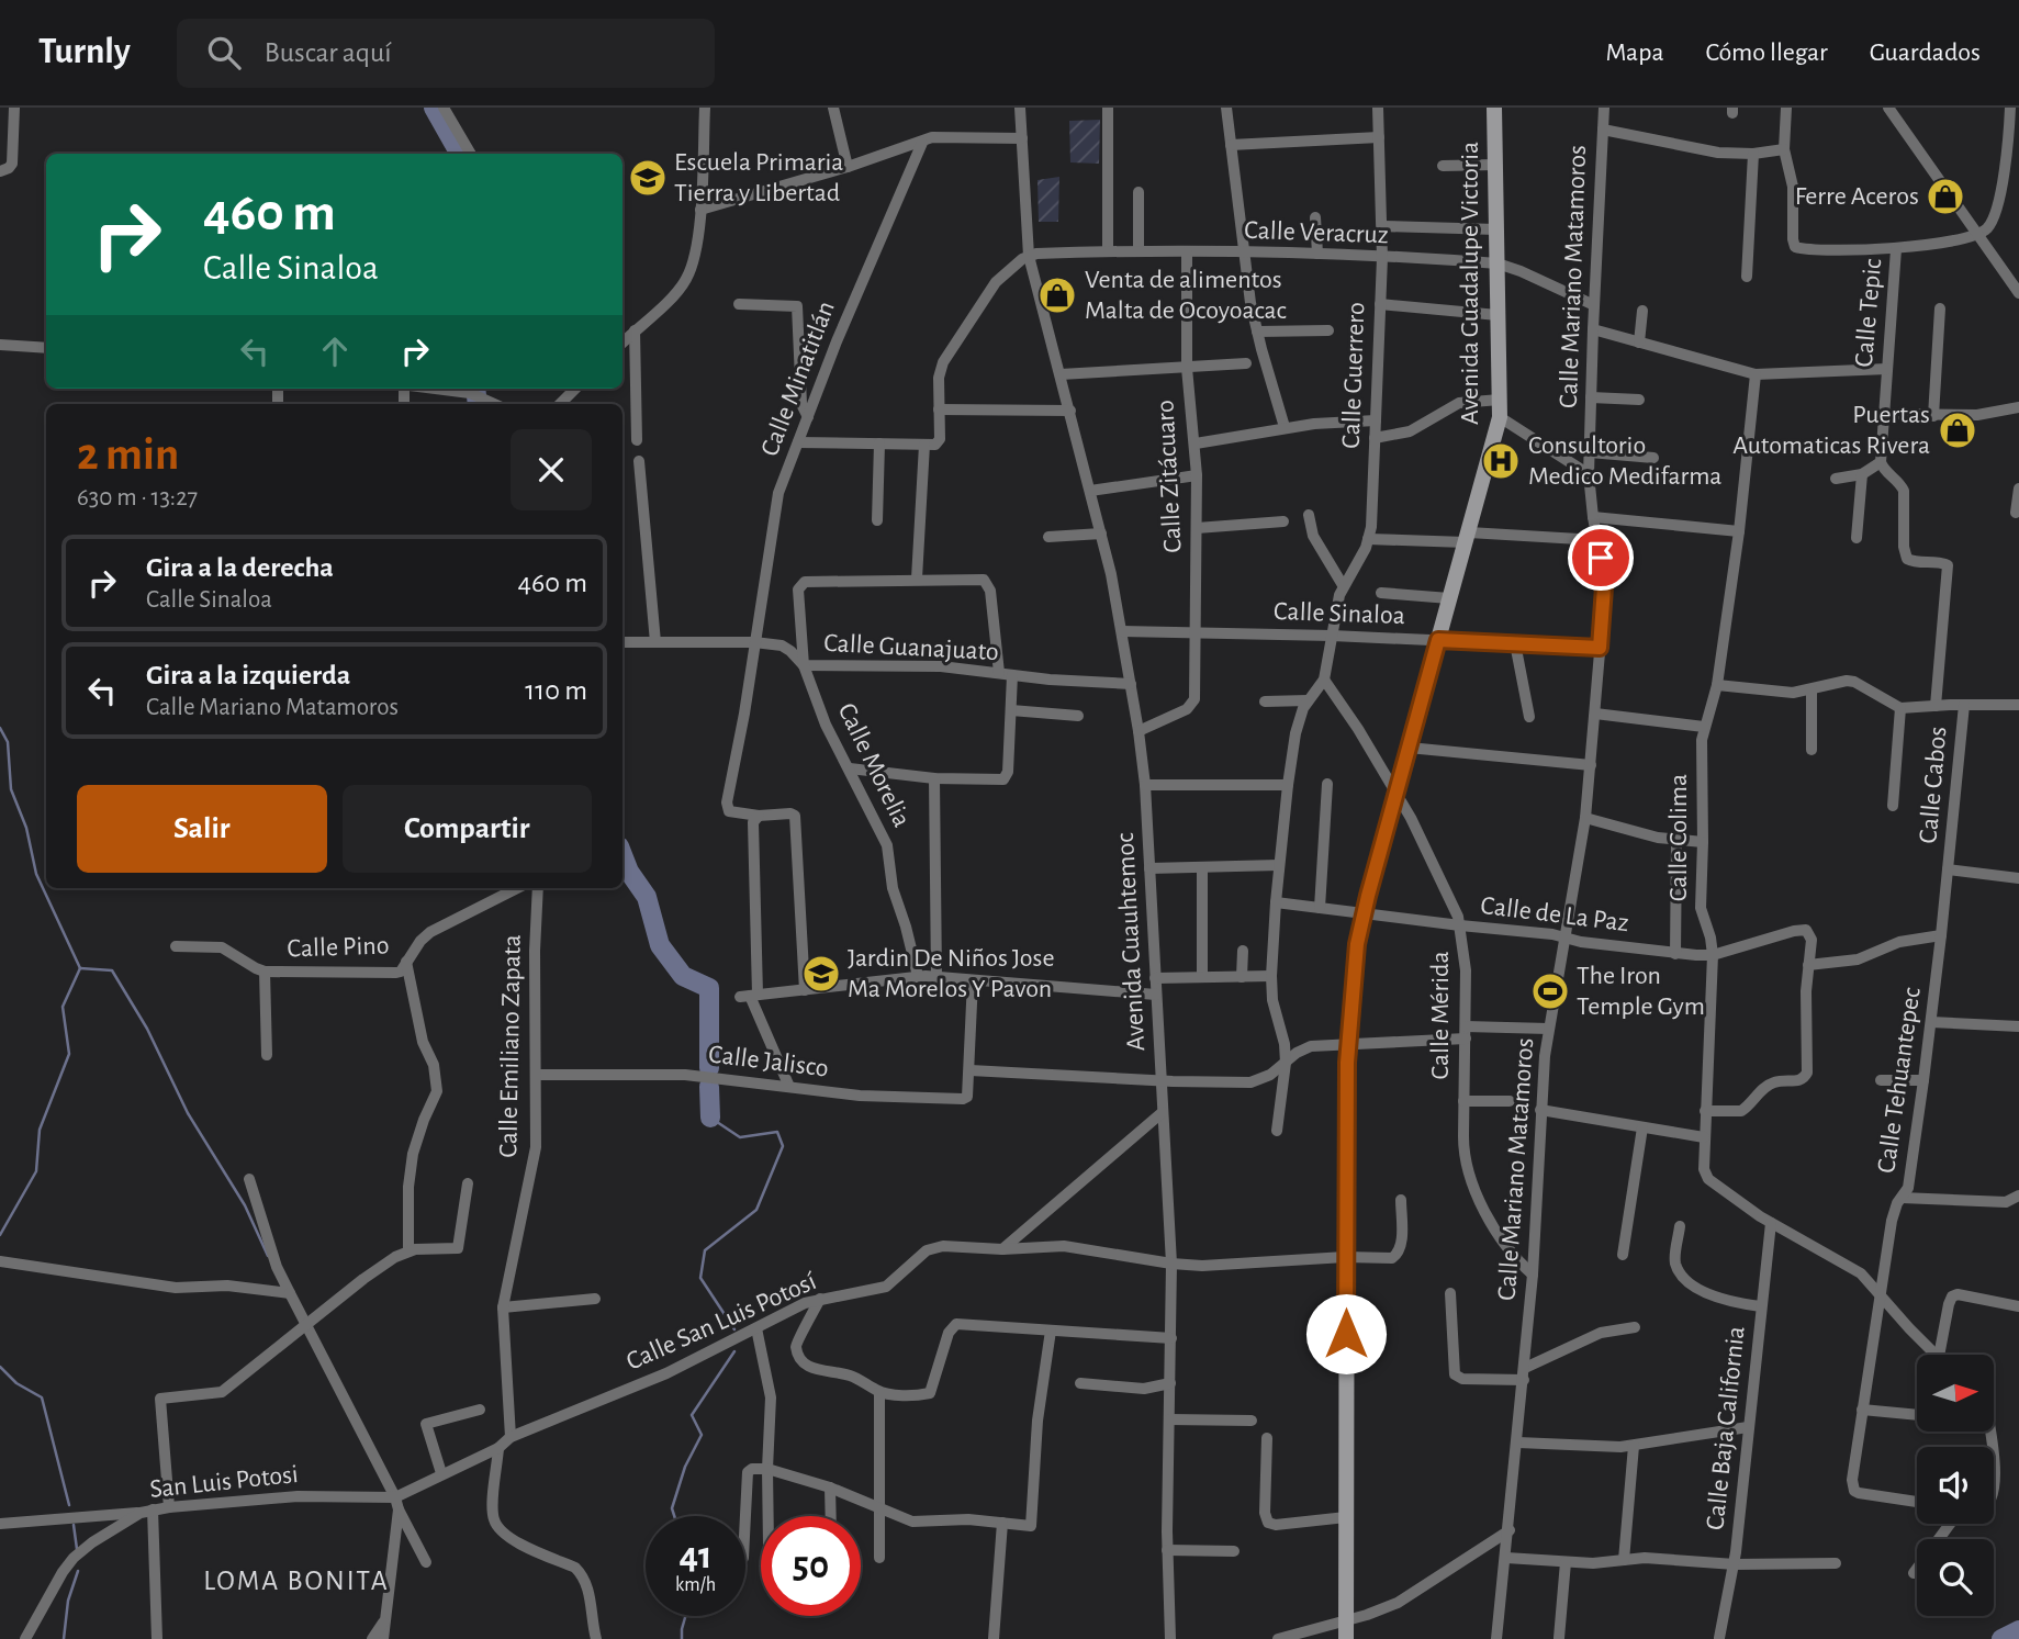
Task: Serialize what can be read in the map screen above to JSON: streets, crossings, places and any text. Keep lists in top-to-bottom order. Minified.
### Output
{"streets":{"main road":["Avenida Guadalupe Victoria"],"street":["Calle Veracruz","Calle Mariano Matamoros","Calle Tepic","Calle Guerrero","Calle Minatitlán","Calle Zitácuaro","Calle Sinaloa","Calle Guanajuato","Calle Morelia","Calle Cabos","Calle Colima","Calle de La Paz","Avenida Cuauhtemoc","Calle Pino","Calle Mérida","Calle Emiliano Zapata","Calle Jalisco","Calle Tehuantepec","Calle San Luis Potosí","Calle Baja California","San Luis Potosi"]},"crossings":[["Calle Veracruz","Calle Mariano Matamoros"],["Calle Veracruz","Avenida Guadalupe Victoria"],["Calle Veracruz","Calle Guerrero"],["Calle Veracruz","Calle Zitácuaro"],["Calle Veracruz","Avenida Cuauhtemoc"],["Calle Mariano Matamoros","Calle Sinaloa"],["Calle Mariano Matamoros","Calle de La Paz"],["Calle Mariano Matamoros","Calle Mérida"],["Avenida Guadalupe Victoria","Calle Sinaloa"],["Avenida Guadalupe Victoria","Calle de La Paz"],["Avenida Guadalupe Victoria","Calle Mérida"],["Avenida Guadalupe Victoria","Calle San Luis Potosí"],["Calle Tepic","Calle Cabos"],["Calle Guerrero","Calle Sinaloa"],["Calle Guerrero","Calle Mérida"],["Calle Minatitlán","Calle Guanajuato"],["Calle Zitácuaro","Calle Sinaloa"],["Calle Zitácuaro","Avenida Cuauhtemoc"],["Calle Sinaloa","Avenida Cuauhtemoc"],["Calle Guanajuato","Calle Morelia"],["Calle Guanajuato","Avenida Cuauhtemoc"],["Calle Cabos","Calle Tehuantepec"],["Calle Colima","Calle de La Paz"],["Calle Colima","Calle Tehuantepec"],["Calle Colima","Calle Baja California"],["Calle de La Paz","Calle Mérida"],["Avenida Cuauhtemoc","Calle San Luis Potosí"],["Calle Emiliano Zapata","Calle Jalisco"],["Calle Emiliano Zapata","Calle San Luis Potosí"],["Calle San Luis Potosí","San Luis Potosi"]],"districts":["LOMA BONITA"],"places":{"school or university":["Escuela Primaria Tierra y Libertad","Jardin De Niños Jose Ma Morelos Y Pavon"],"shop":["Ferre Aceros","Venta de alimentos Malta de Ocoyoacac","Puertas Automaticas Rivera"],"hospital":["Consultorio Medico Medifarma"],"sports":["The Iron Temple Gym"]},"north":"right","page":{"header":"Turnly","search":"Buscar aquí","nav":["Mapa","Cómo llegar","Guardados"],"turn":["460 m","Calle Sinaloa"],"heading":["2 min","630 m · 13:27"],"list":[{"name":"Gira a la derecha","note":"Calle Sinaloa","value":"460 m"},{"name":"Gira a la izquierda","note":"Calle Mariano Matamoros","value":"110 m"}],"buttons":["Salir","Compartir"],"speed":"41 km/h","limit":"50"}}
